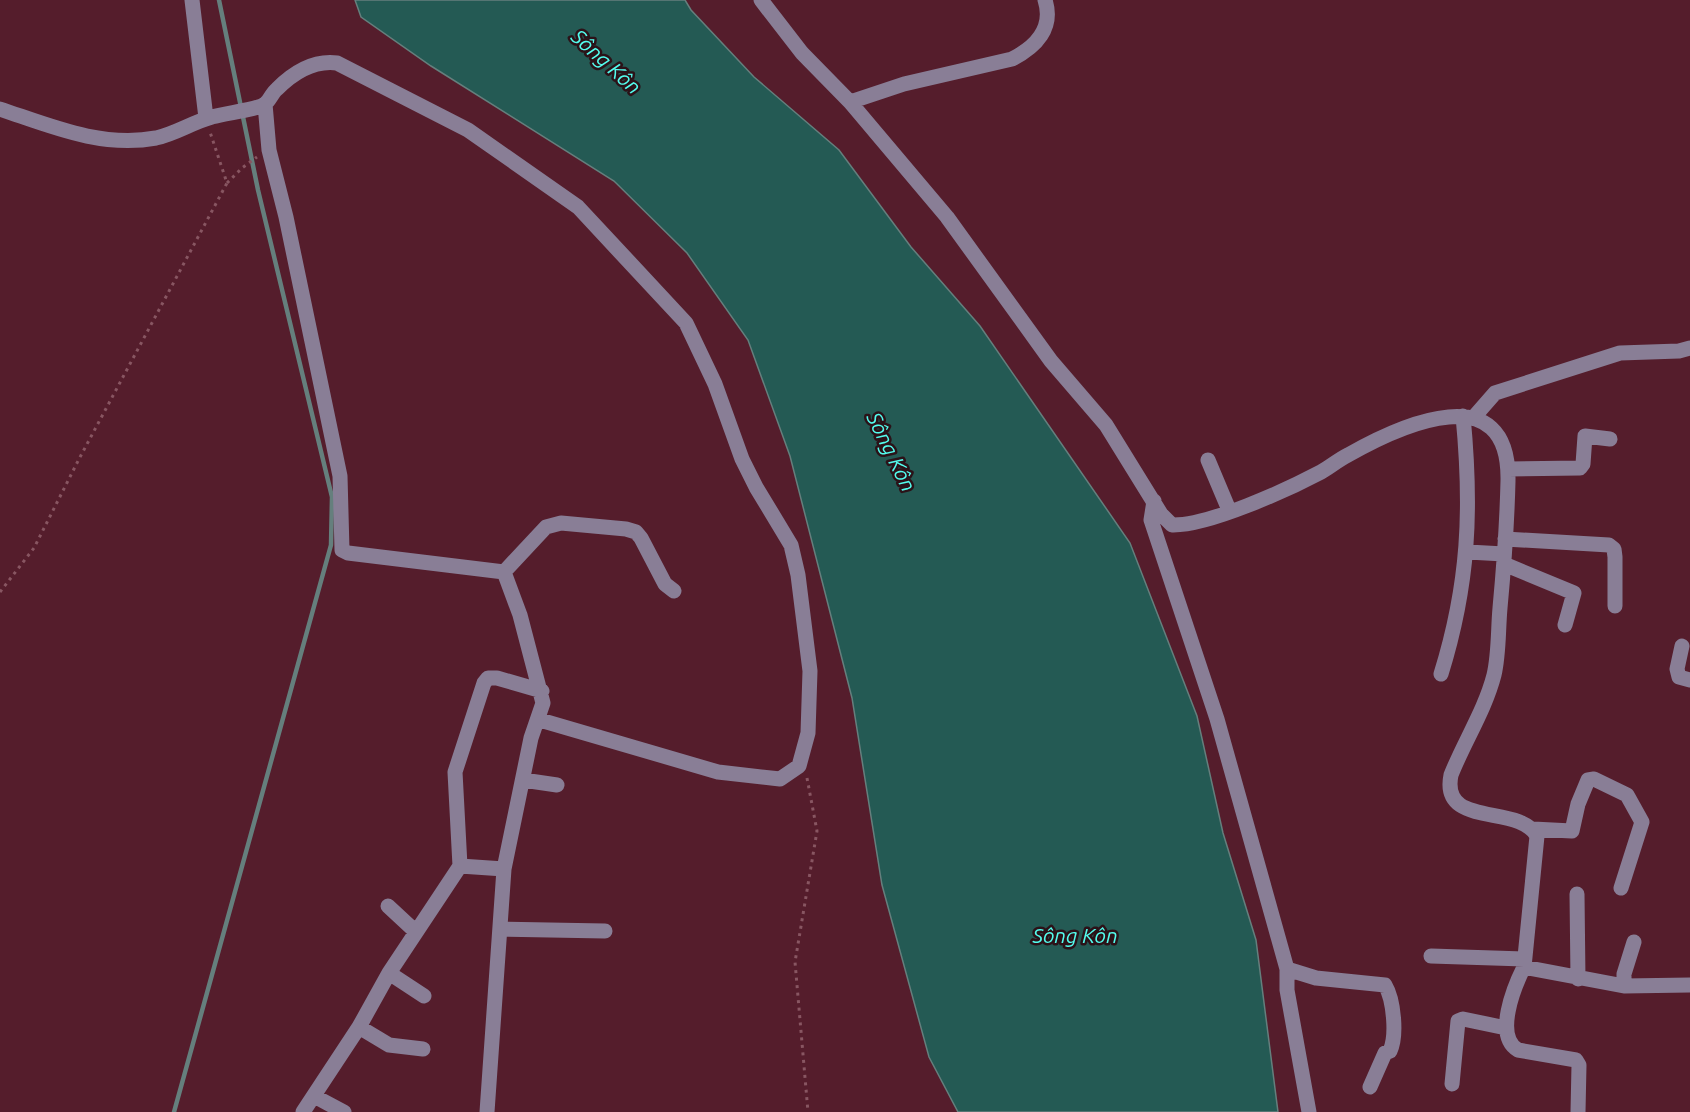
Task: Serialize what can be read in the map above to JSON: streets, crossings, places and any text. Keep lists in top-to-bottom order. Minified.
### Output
{"water":["Sông Kôn"]}
